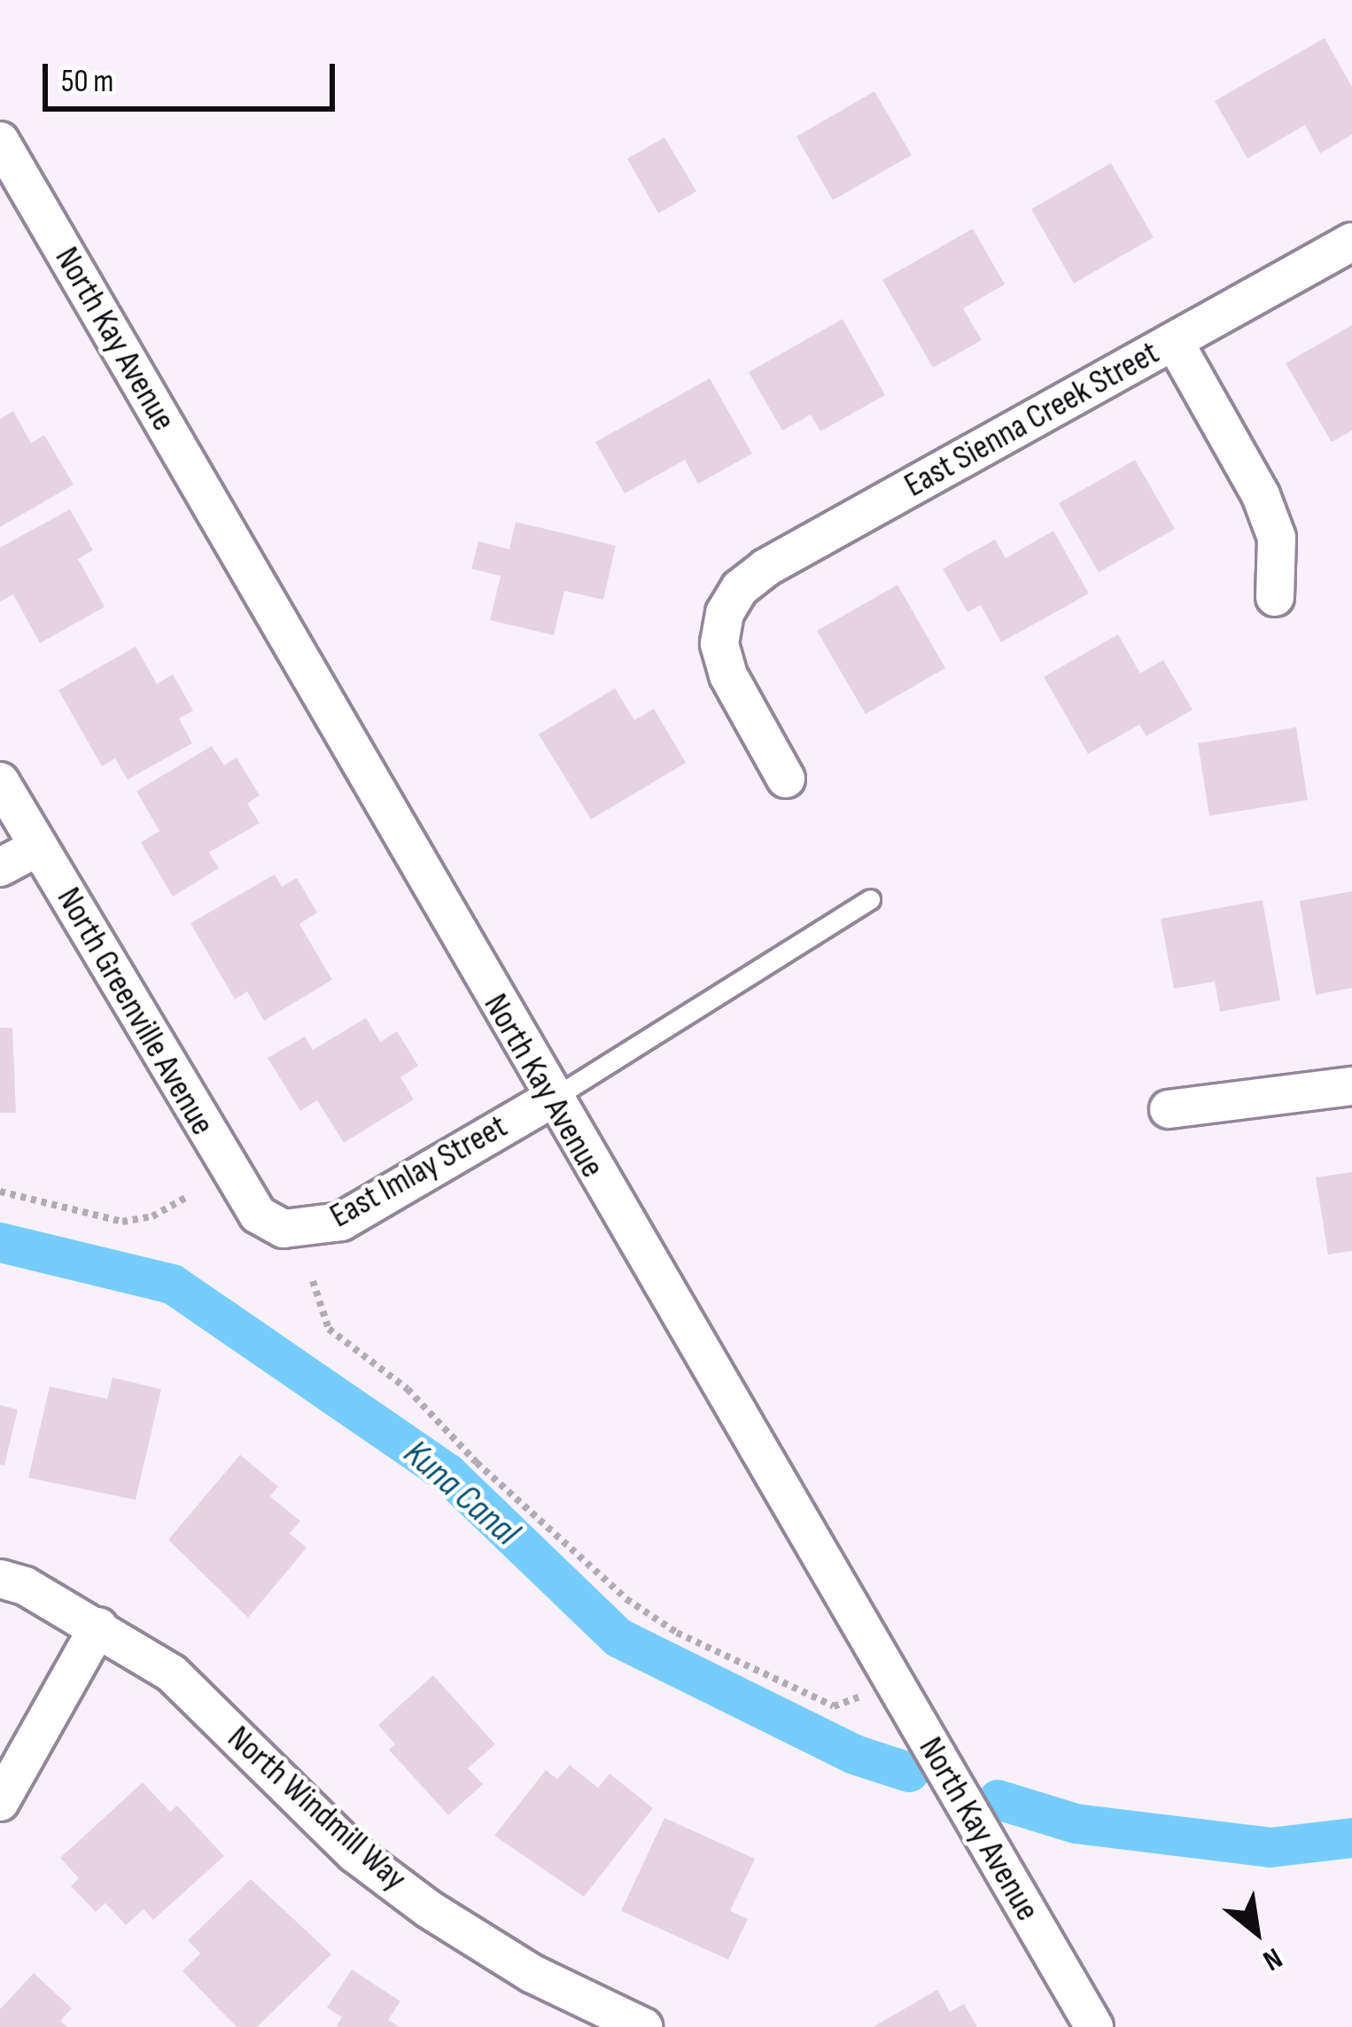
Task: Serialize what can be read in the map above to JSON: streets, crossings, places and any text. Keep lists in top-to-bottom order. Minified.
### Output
{"streets":{"street":["North Kay Avenue","East Sienna Creek Street","North Greenville Avenue","East Imlay Street","North Windmill Way"]},"crossings":[["North Kay Avenue","East Imlay Street"],["North Greenville Avenue","East Imlay Street"]],"water":["Kuna Canal"],"scale_bar":"50 m","north":"bottom right"}
